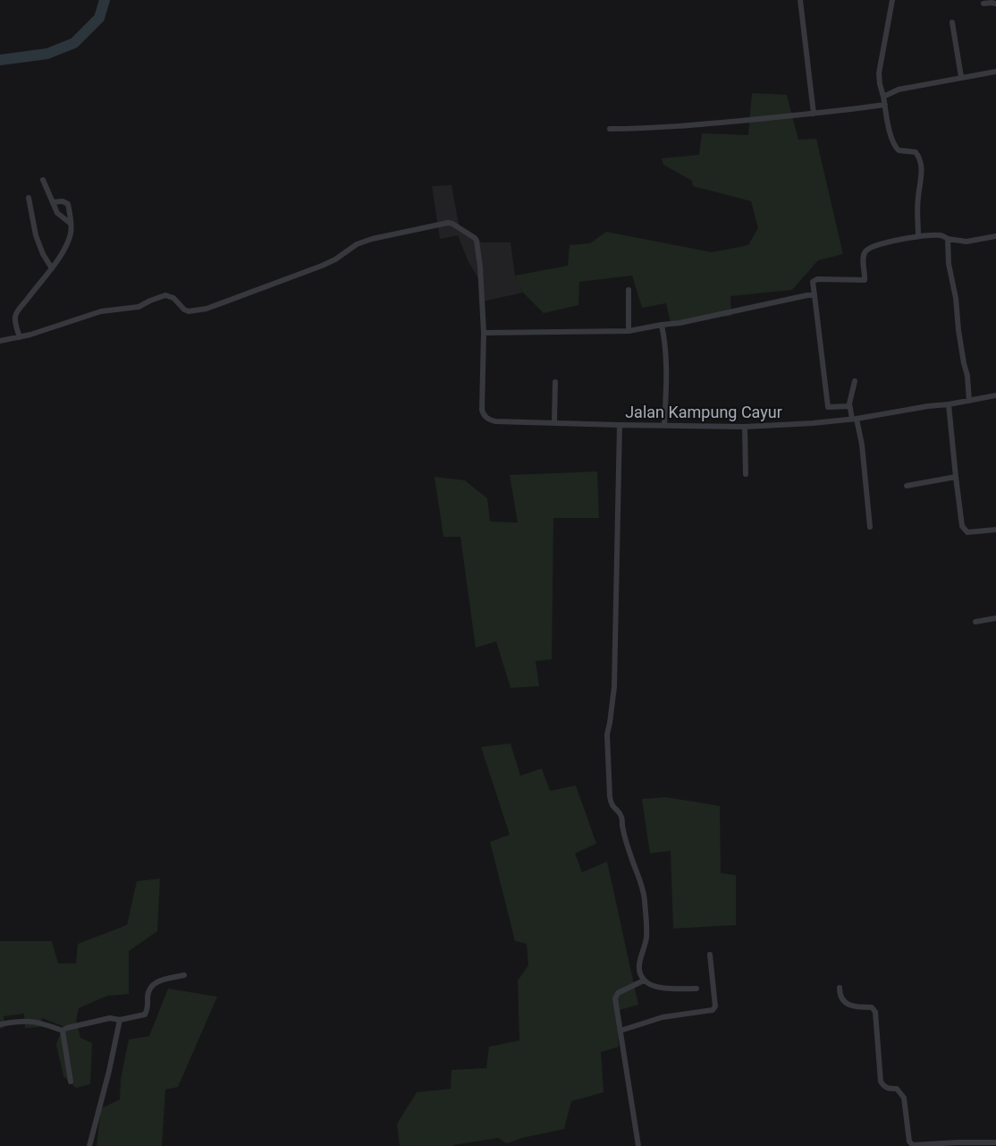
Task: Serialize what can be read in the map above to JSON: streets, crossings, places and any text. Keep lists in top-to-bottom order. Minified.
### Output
{"streets":{"street":["Jalan Kampung Cayur"]}}
